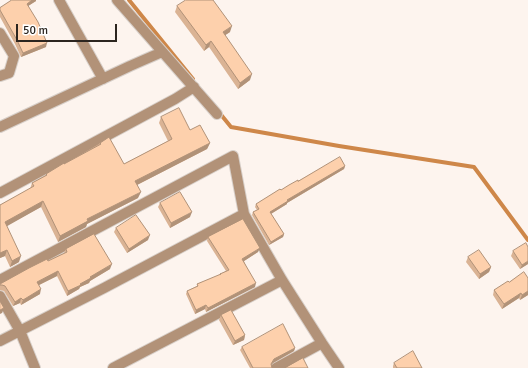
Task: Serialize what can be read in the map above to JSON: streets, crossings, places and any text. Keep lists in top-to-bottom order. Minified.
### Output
{"scale_bar":"50 m"}
